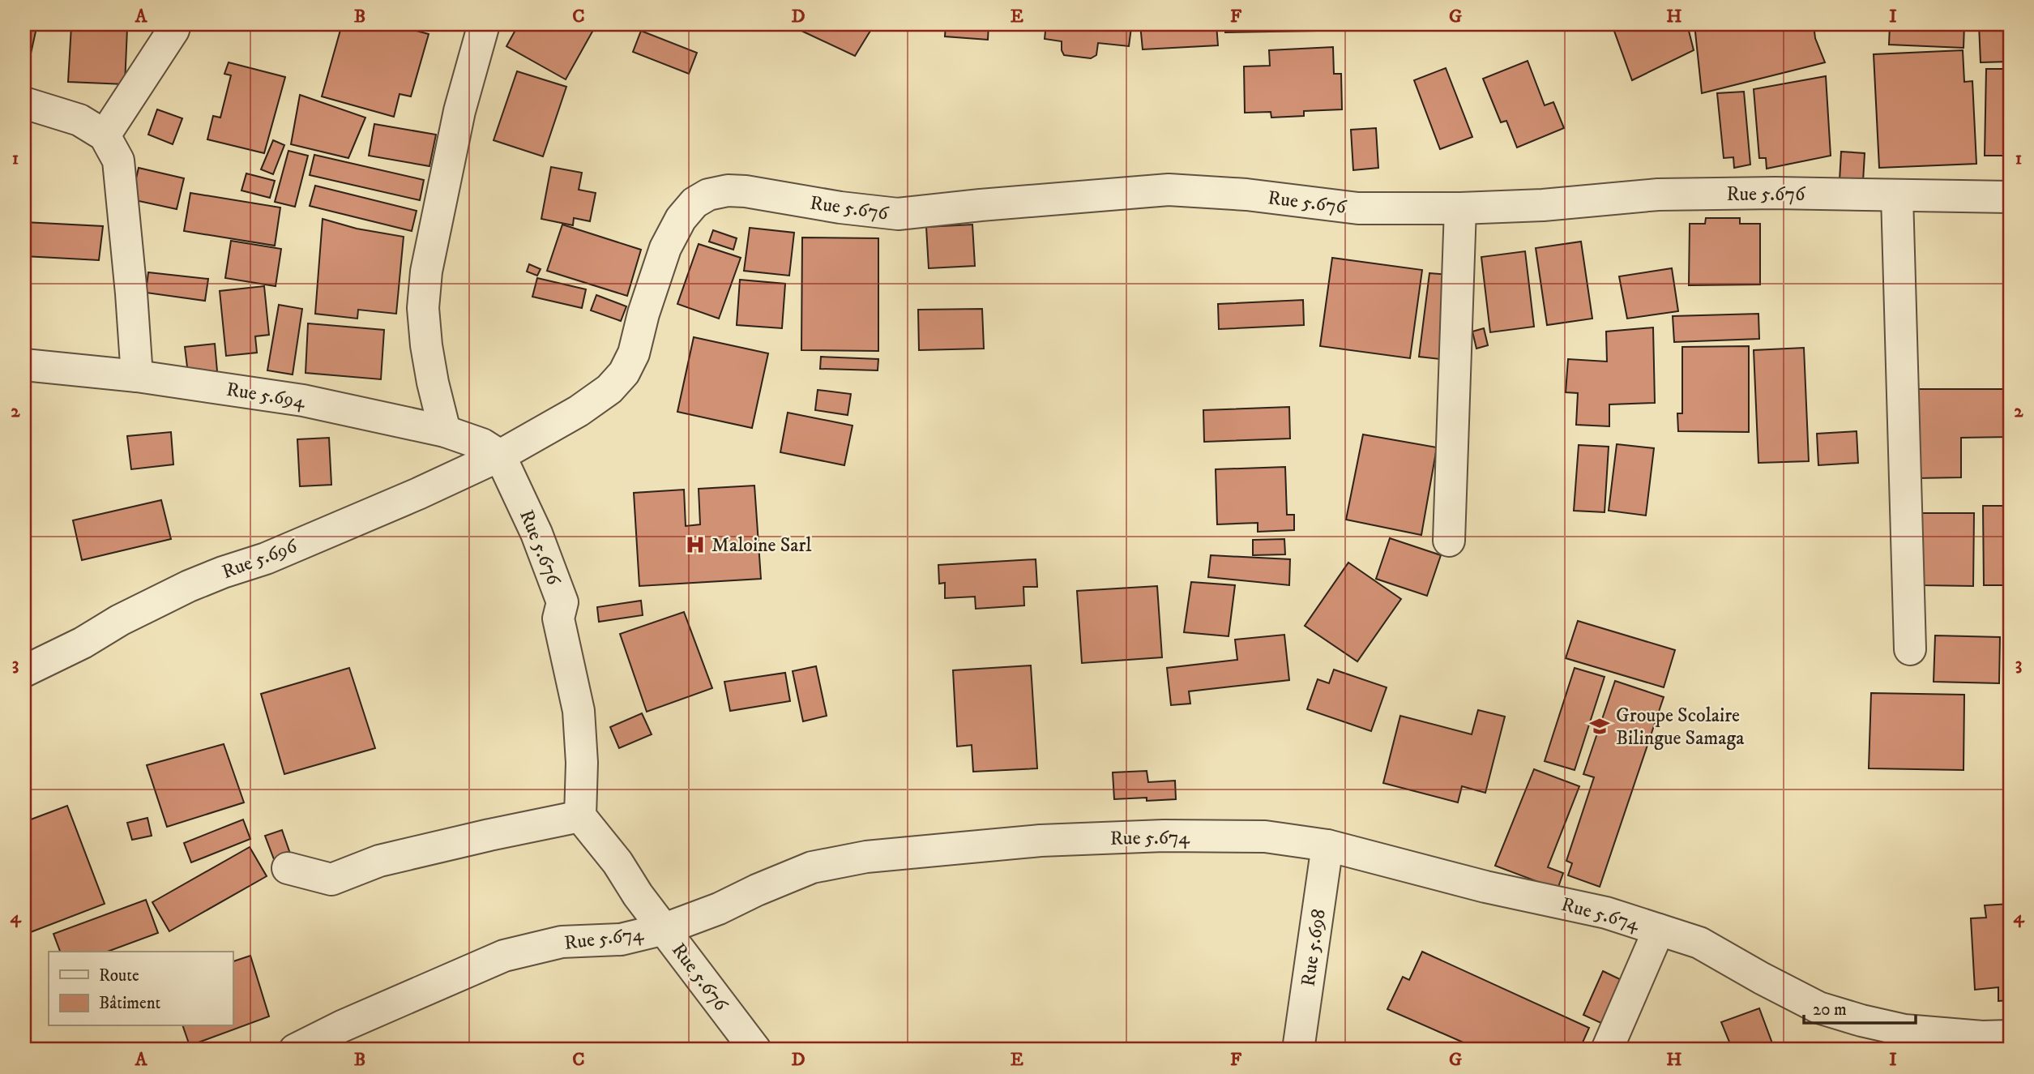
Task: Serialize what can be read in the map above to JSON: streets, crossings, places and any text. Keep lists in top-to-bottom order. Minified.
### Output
{"streets":{"street":["Rue 5.676","Rue 5.694","Rue 5.696","Rue 5.674","Rue 5.698"]},"crossings":[["Rue 5.676","Rue 5.694"],["Rue 5.676","Rue 5.696"],["Rue 5.676","Rue 5.674"],["Rue 5.694","Rue 5.696"],["Rue 5.674","Rue 5.698"]],"places":{"hospital":["Maloine Sarl"],"school or university":["Groupe Scolaire Bilingue Samaga"]},"legend":["Route","Bâtiment"],"scale_bar":"20 m","grid":{"columns":["A","B","C","D","E","F","G","H","I"],"rows":["1","2","3","4"]}}
